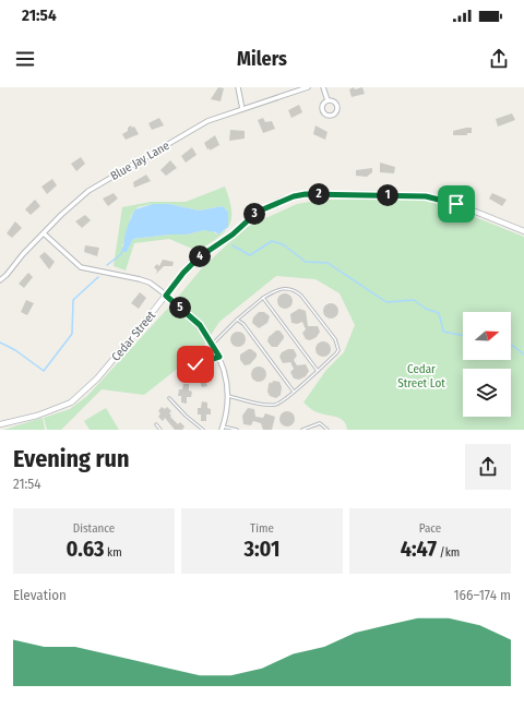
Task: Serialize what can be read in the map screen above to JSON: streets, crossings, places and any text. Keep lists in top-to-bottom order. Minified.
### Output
{"streets":{"street":["Blue Jay Lane","Cedar Street"]},"parks":["Cedar Street Lot"],"north":"right","page":{"status":"21:54","header":"Milers","pins":["2","1","3","4","5"],"heading":["Evening run","21:54"],"stats":[["Distance","0.63 km"],["Time","3:01"],["Pace","4:47 /km"]],"chart":["Elevation","166–174 m"]}}
